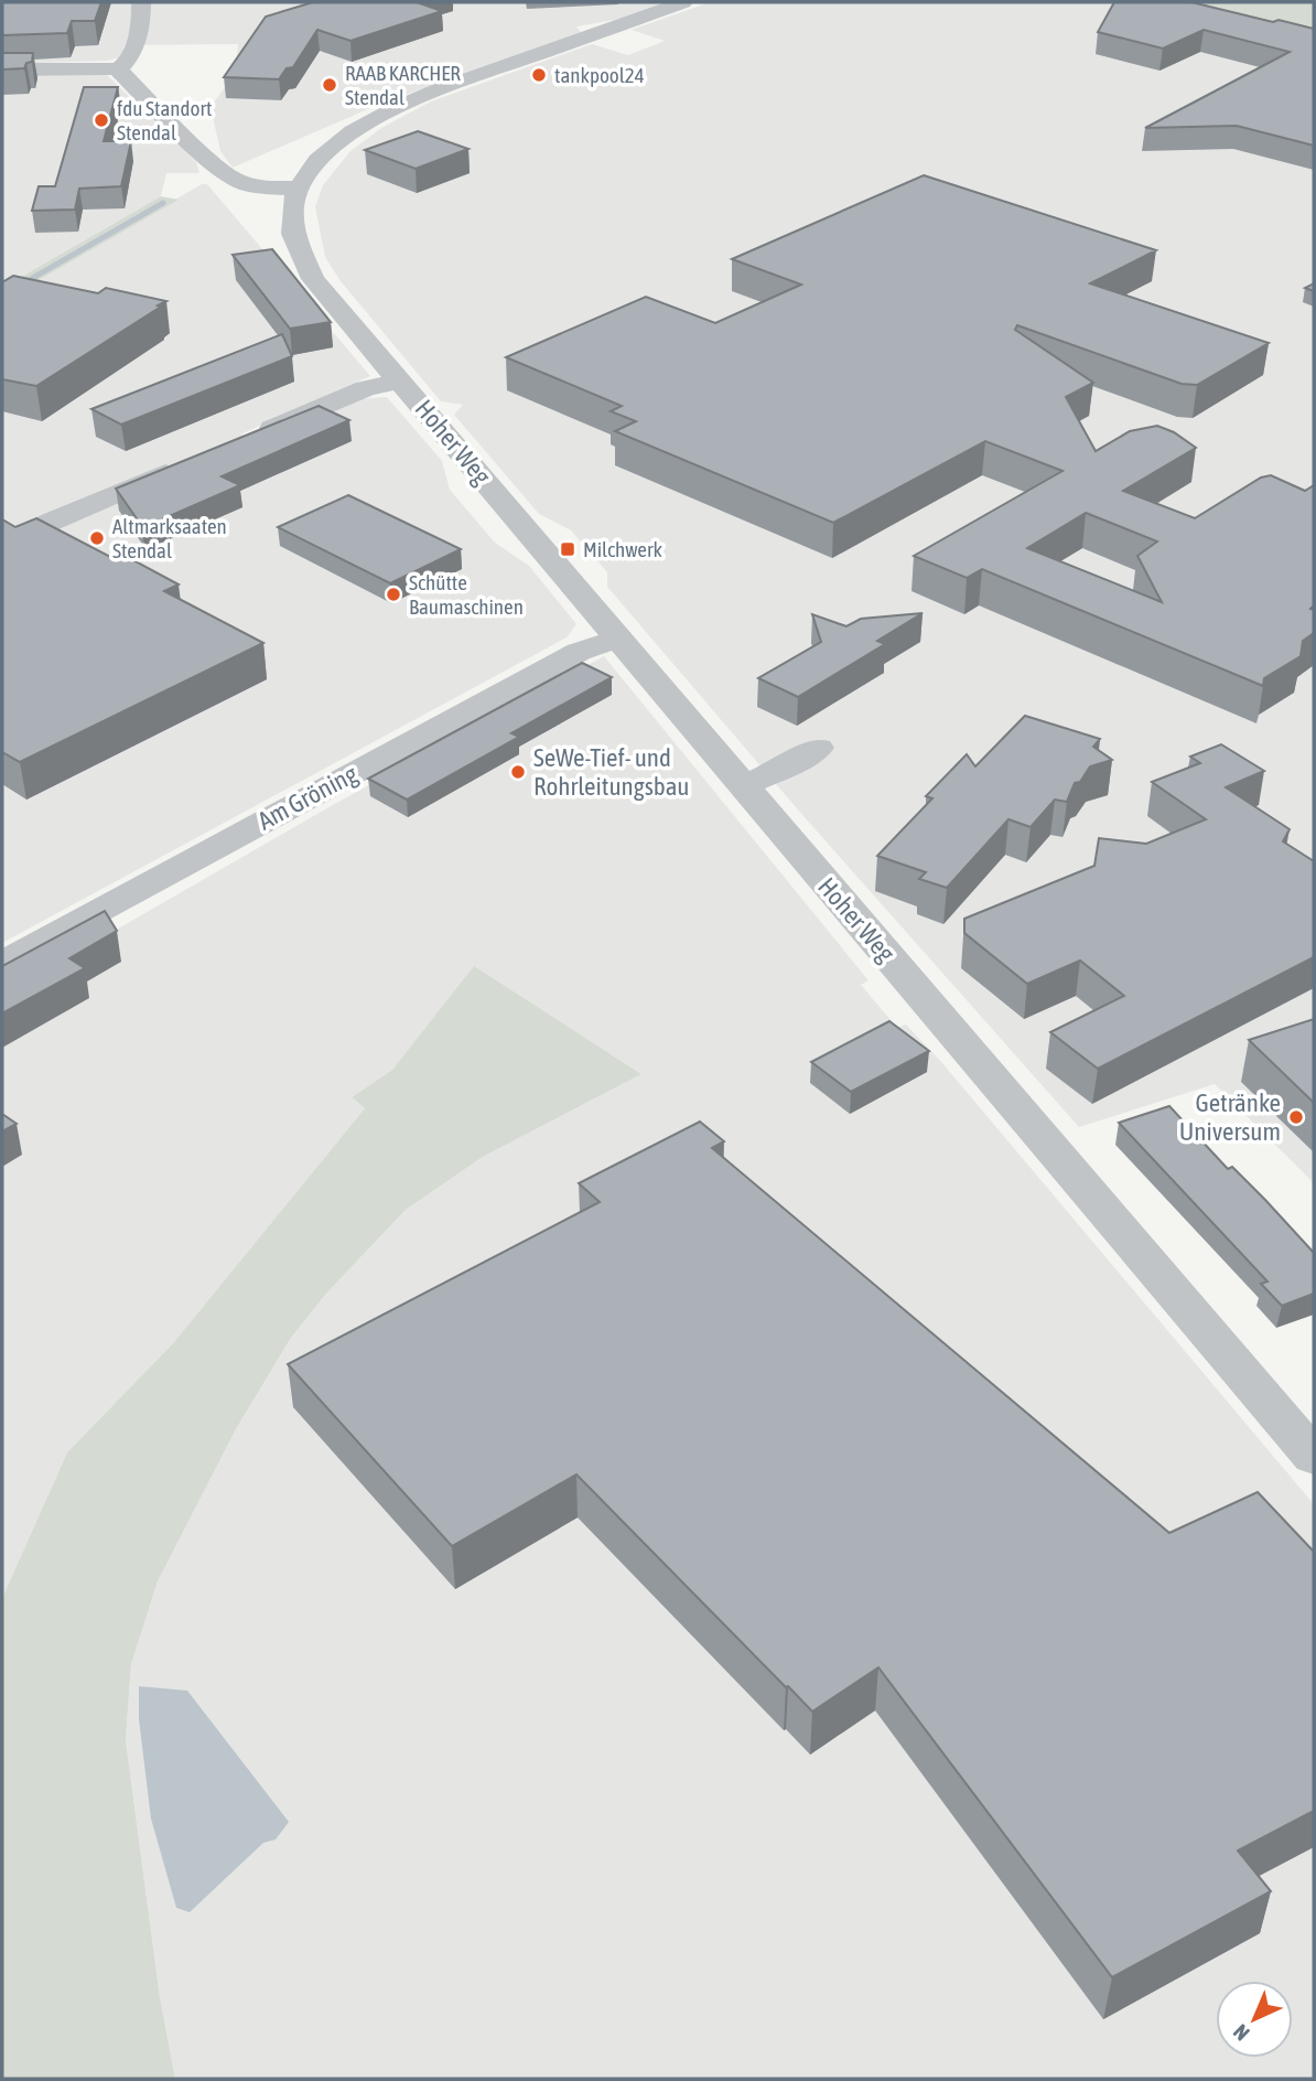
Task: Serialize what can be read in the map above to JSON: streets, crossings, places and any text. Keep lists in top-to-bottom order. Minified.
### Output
{"streets":{"street":["Hoher Weg","Am Gröning"]},"crossings":[["Hoher Weg","Am Gröning"]],"places":{"other":["tankpool24","RAAB KARCHER Stendal","fdu Standort Stendal","Altmarksaaten Stendal","Schütte Baumaschinen","SeWe-Tief- und Rohrleitungsbau","Getränke Universum"],"transit":["Milchwerk"]},"north":"bottom left"}
